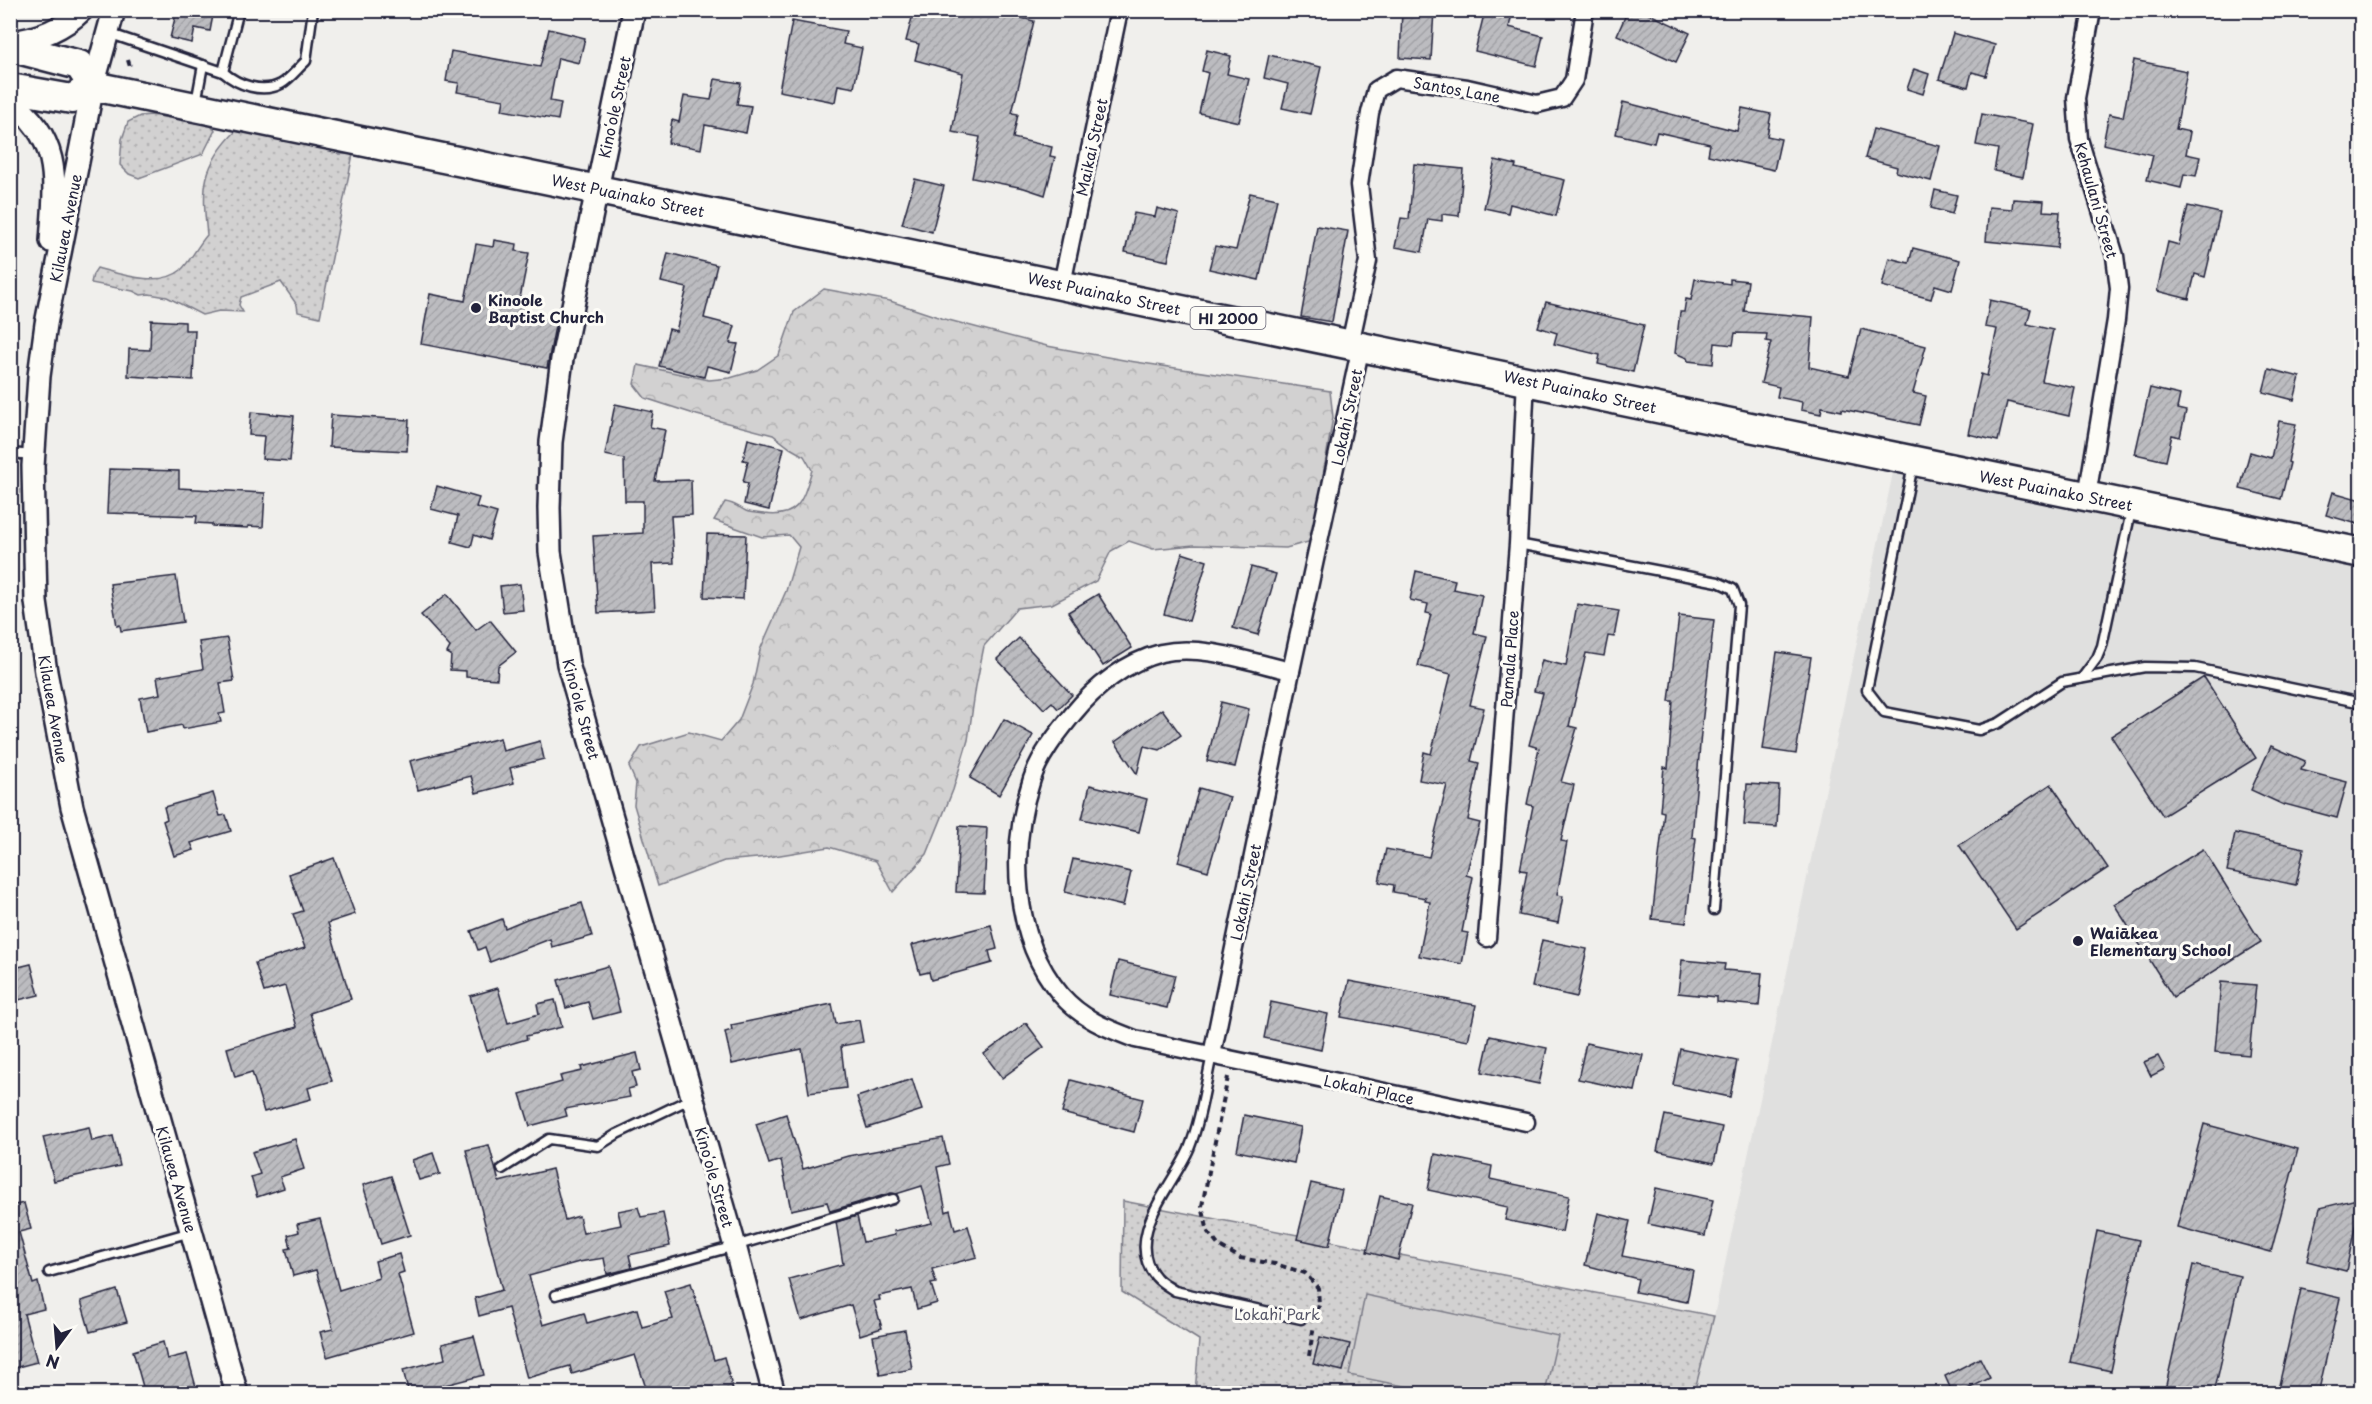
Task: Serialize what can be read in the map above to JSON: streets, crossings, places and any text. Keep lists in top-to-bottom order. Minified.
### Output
{"streets":{"highway":["West Puainako Street","HI 2000"],"street":["Santos Lane","Kinoʻole Street","Maikai Street","Kehaulani Street","Kilauea Avenue","Lokahi Street","Pamala Place","Lokahi Place"]},"crossings":[["Santos Lane","West Puainako Street"],["Santos Lane","Lokahi Street"],["Kinoʻole Street","West Puainako Street"],["Maikai Street","West Puainako Street"],["West Puainako Street","Kehaulani Street"],["West Puainako Street","Kilauea Avenue"],["West Puainako Street","Lokahi Street"],["West Puainako Street","Pamala Place"],["Lokahi Street","Lokahi Place"]],"parks":["Lokahi Park"],"places":["Kinoole Baptist Church","Waiākea Elementary School"],"north":"bottom"}
